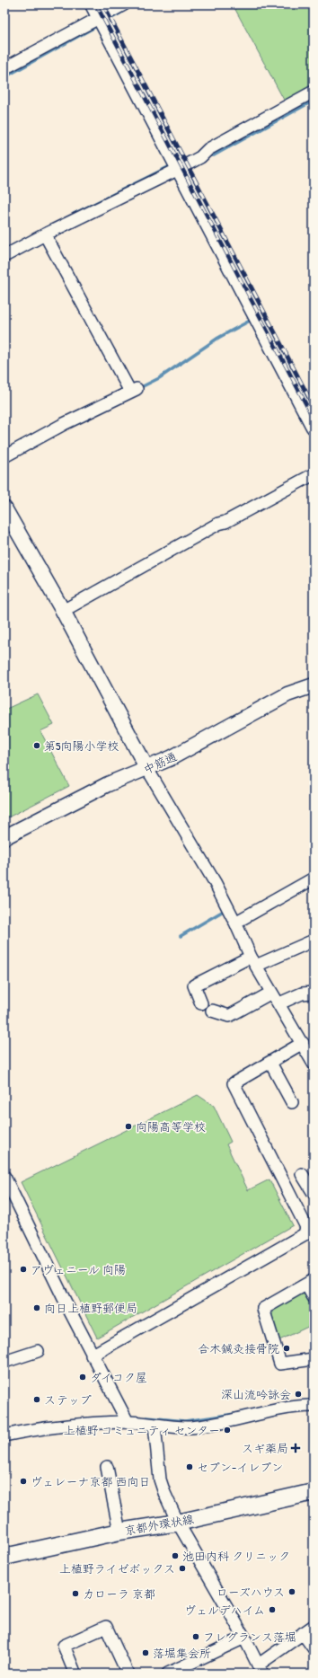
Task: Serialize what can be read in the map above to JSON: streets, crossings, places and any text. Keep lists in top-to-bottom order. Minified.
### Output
{"streets":{"main road":["京都外環状線"],"street":["中筋通"]},"places":{"other":["第5向陽小学校","向陽高等学校","アヴェニール 向陽","向日上植野郵便局","合木鍼灸接骨院","ダイコク屋","深山流吟詠会","ステップ","上植野 コミュニティ センター","セブン-イレブン","ヴェレーナ京都 西向日","池田内科 クリニック","上植野ライゼボックス","ローズハウス","カローラ 京都","ヴェルデハイム","フレグランス落堀","落堀集会所"],"health":["スギ薬局"]}}
